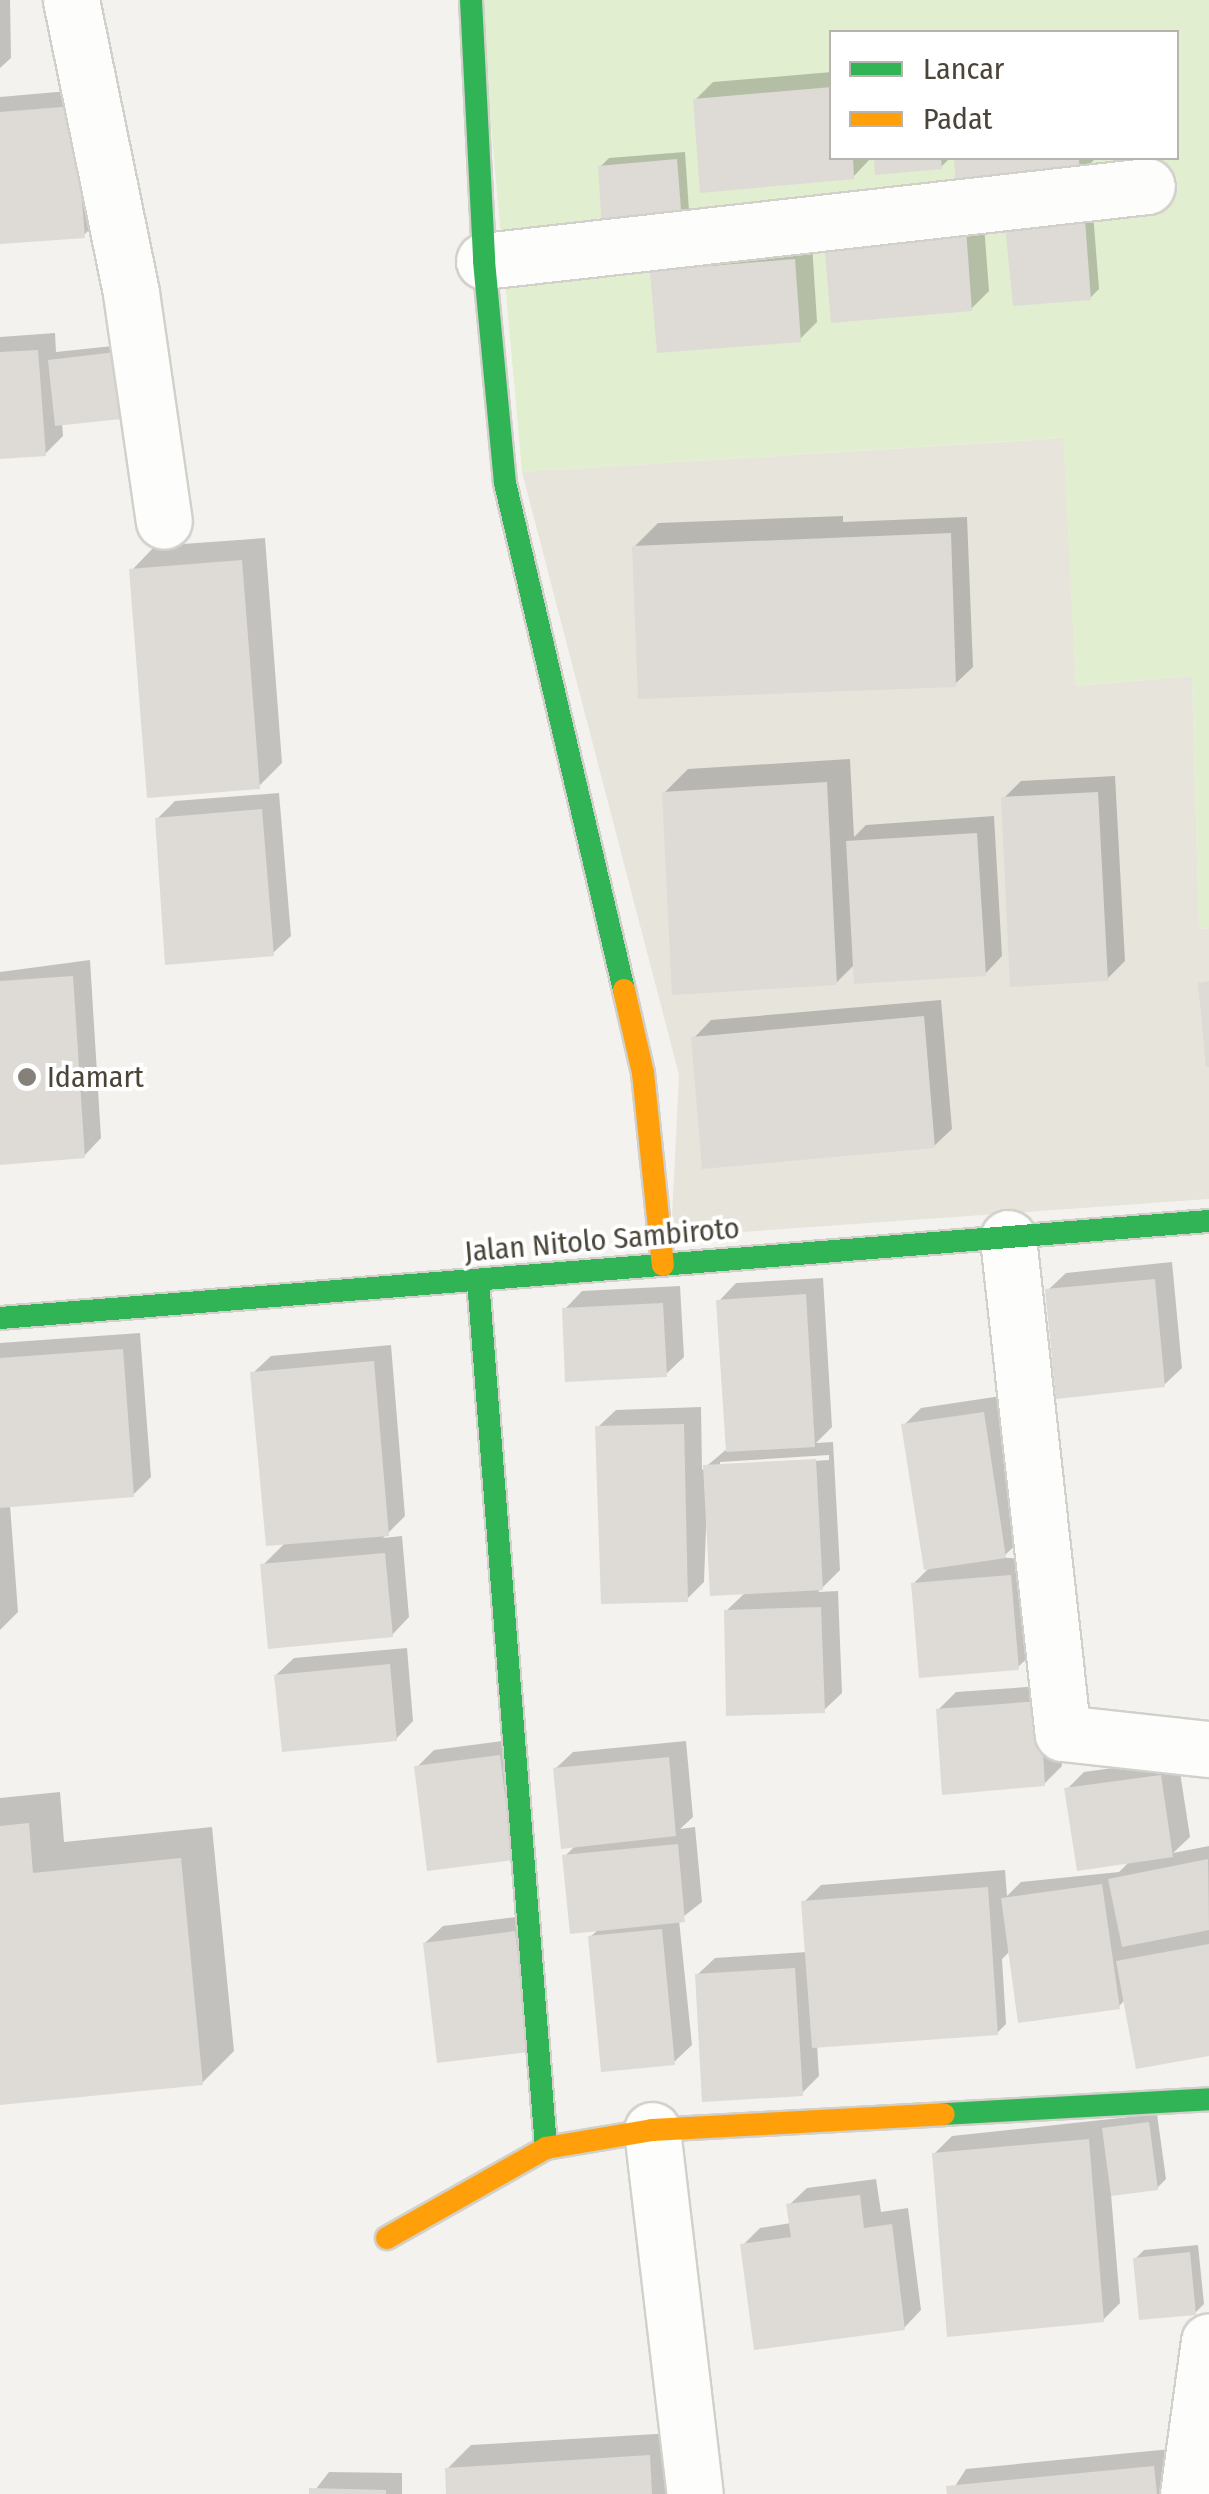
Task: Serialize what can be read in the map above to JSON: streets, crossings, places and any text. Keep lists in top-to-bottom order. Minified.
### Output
{"streets":{"street":["Jalan Nitolo Sambiroto"]},"places":["Idamart"],"legend":["Lancar","Padat"]}
